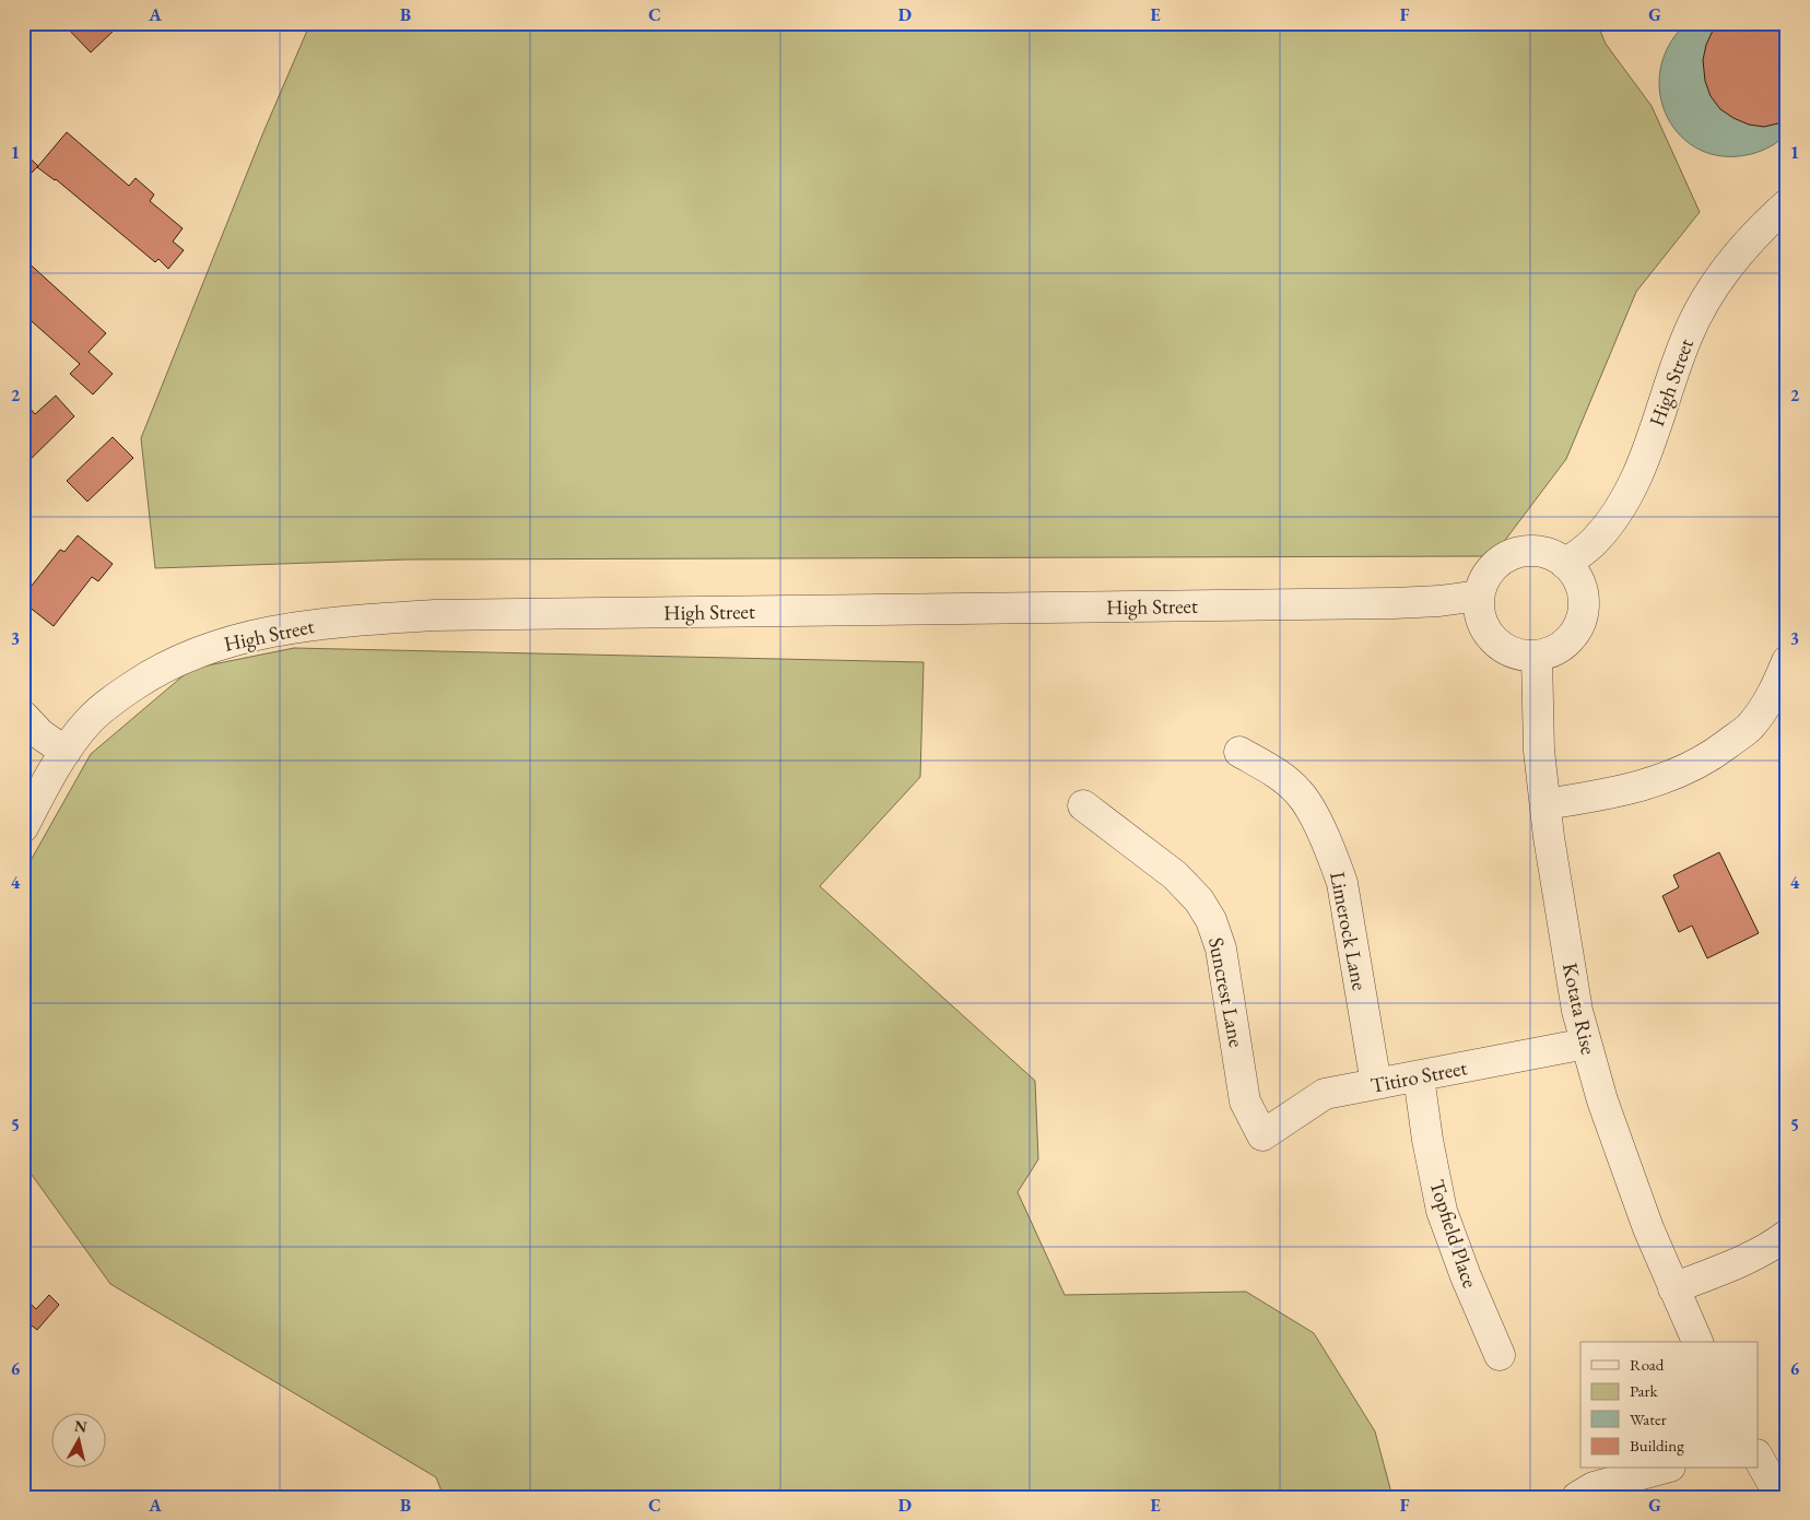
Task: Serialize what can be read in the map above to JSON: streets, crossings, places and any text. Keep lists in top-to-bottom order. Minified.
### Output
{"streets":{"street":["High Street","Limerock Lane","Suncrest Lane","Kotata Rise","Titiro Street","Topfield Place"]},"crossings":[["High Street","Kotata Rise"],["Limerock Lane","Titiro Street"],["Suncrest Lane","Titiro Street"],["Kotata Rise","Titiro Street"],["Titiro Street","Topfield Place"]],"legend":["Road","Park","Water","Building"],"north":"top","grid":{"columns":["A","B","C","D","E","F","G"],"rows":["1","2","3","4","5","6"]}}
